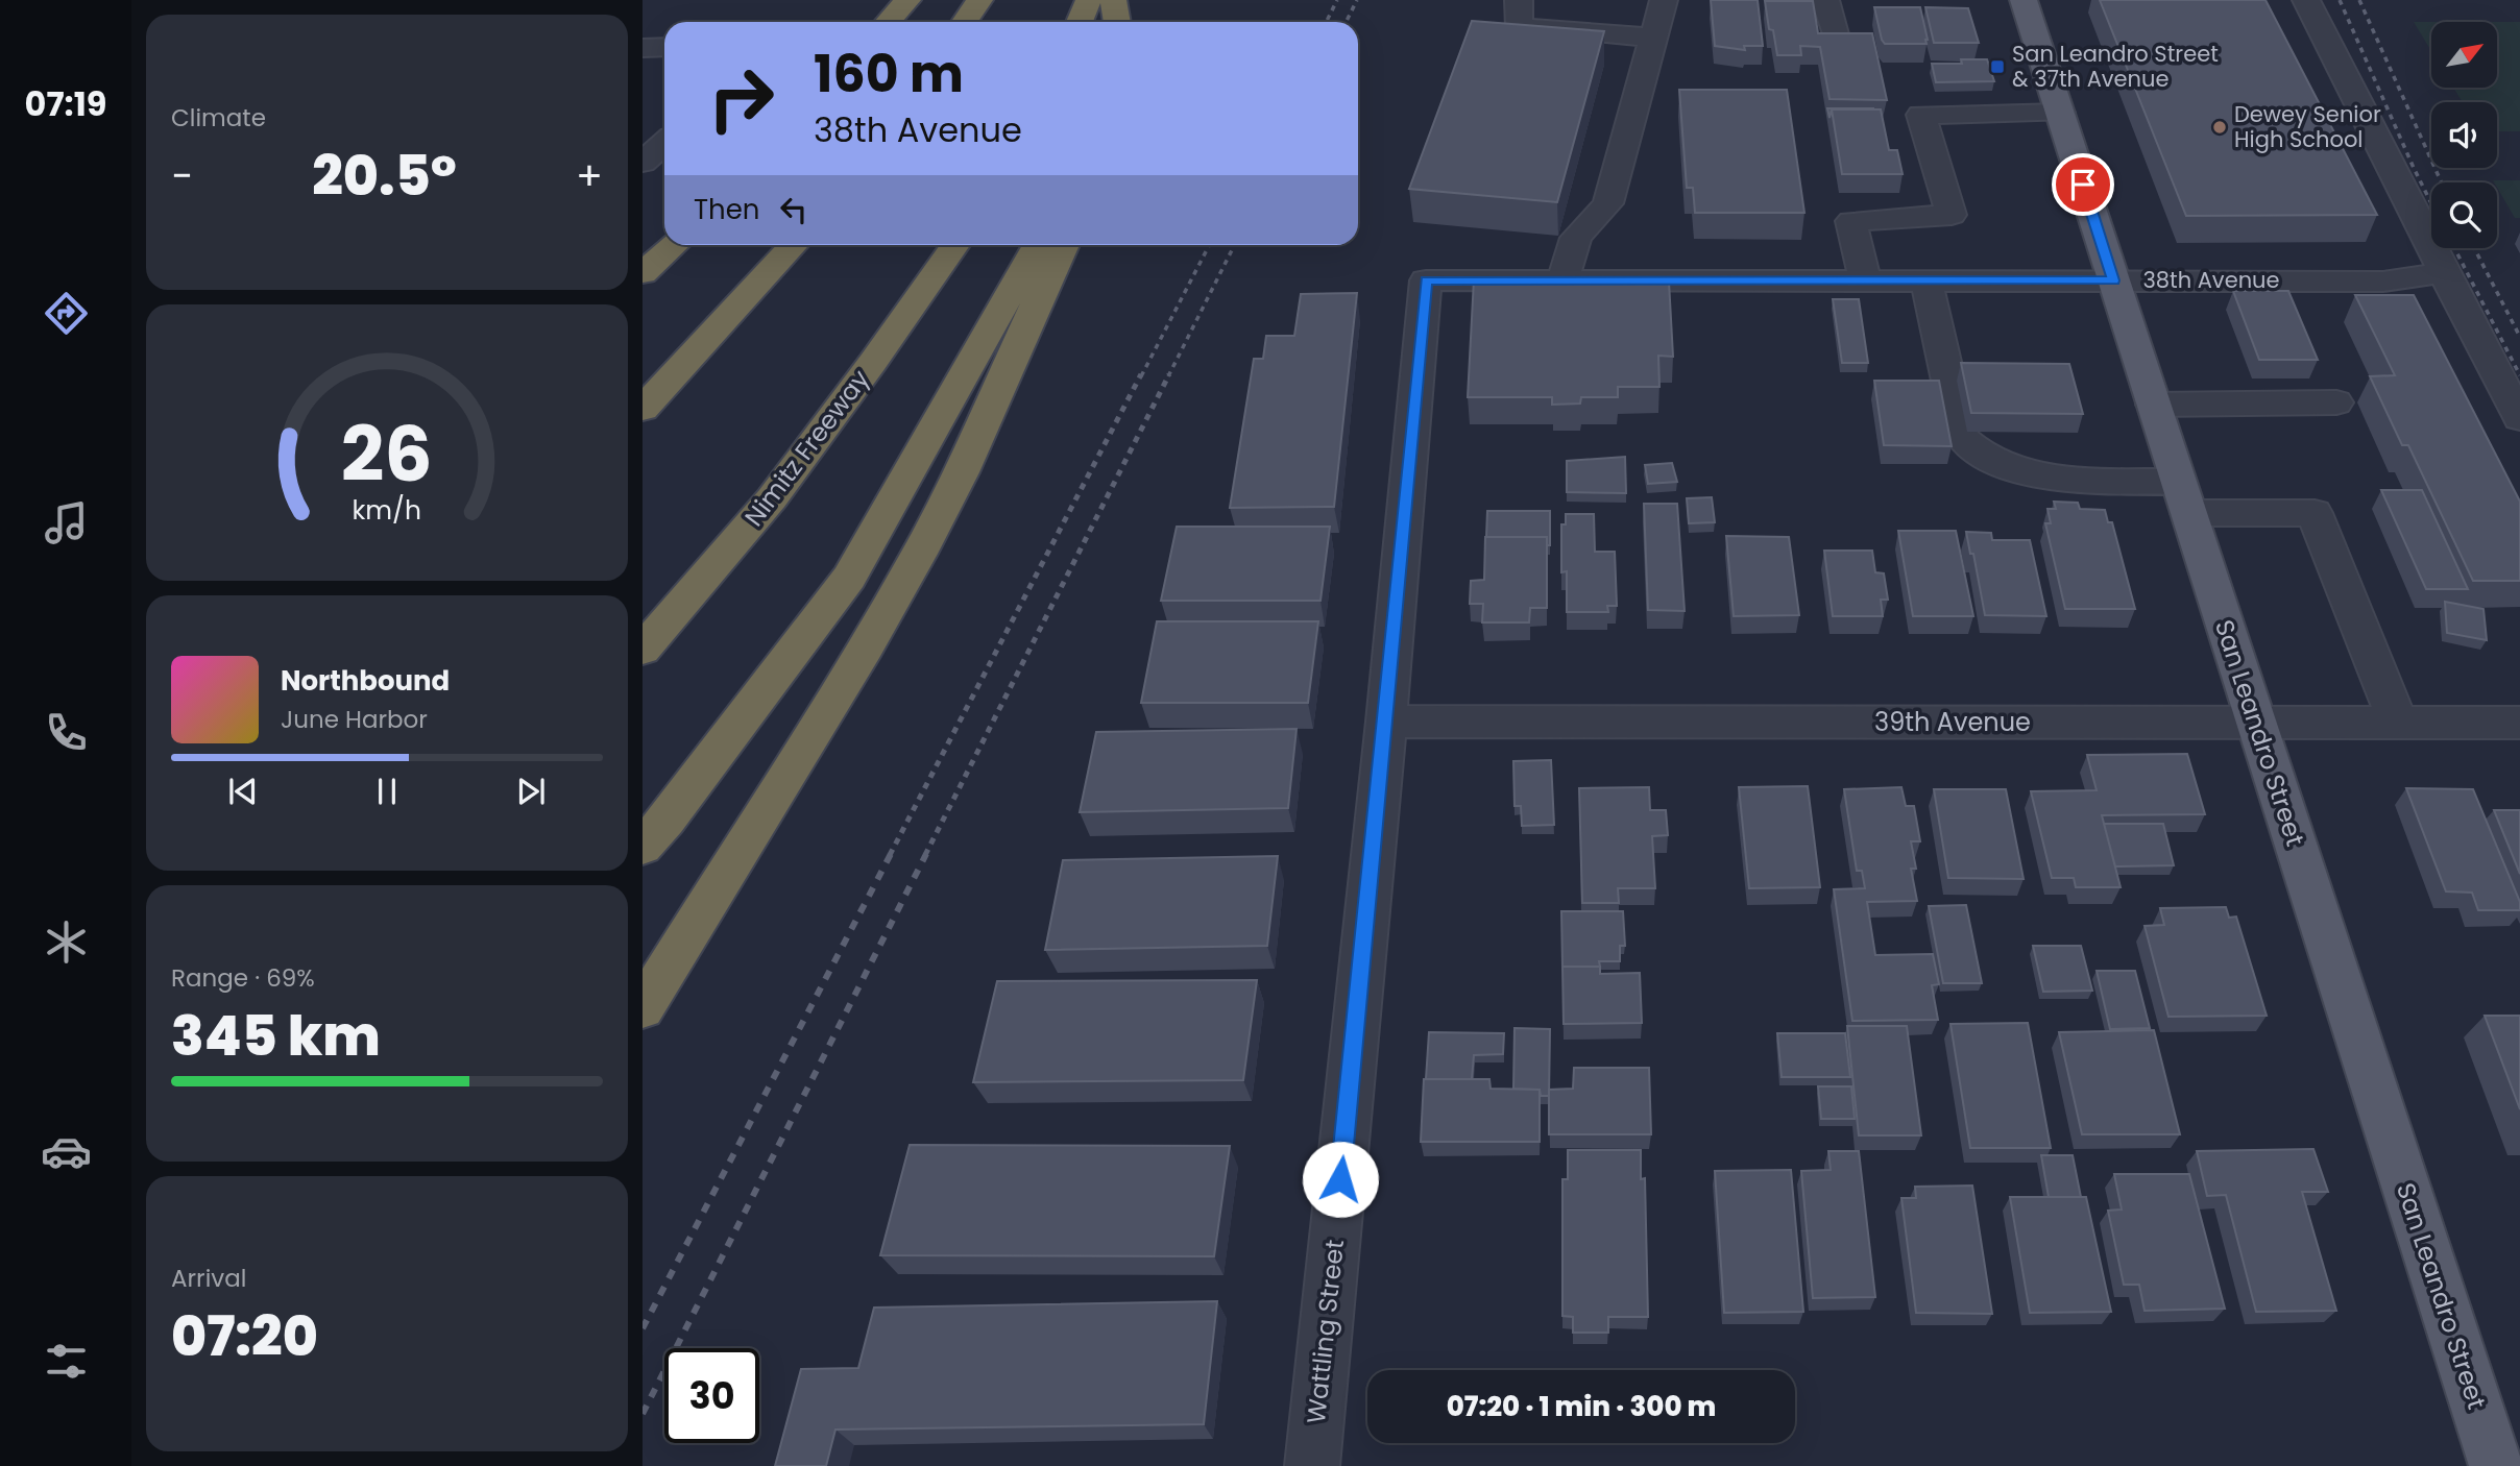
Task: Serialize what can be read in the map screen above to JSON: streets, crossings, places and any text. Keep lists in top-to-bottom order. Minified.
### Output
{"streets":{"highway":["Nimitz Freeway"],"main road":["San Leandro Street"],"street":["38th Avenue","39th Avenue","Wattling Street"]},"crossings":[["38th Avenue","San Leandro Street"],["38th Avenue","Wattling Street"],["39th Avenue","San Leandro Street"],["39th Avenue","Wattling Street"]],"places":{"transit":["San Leandro Street & 37th Avenue"],"other":["Dewey Senior High School"]},"north":"top right","page":{"tabs":"07:19","tile":["Climate",["Range · 69%","345 km"],["Arrival","07:20"]],"turn":["160 m","38th Avenue"],"heat":["−","20.5°","+"],"then":"Then","song":["Northbound","June Harbor"],"limit":"30","trip":"07:20 · 1 min · 300 m","gauge":["26","km/h"]}}
